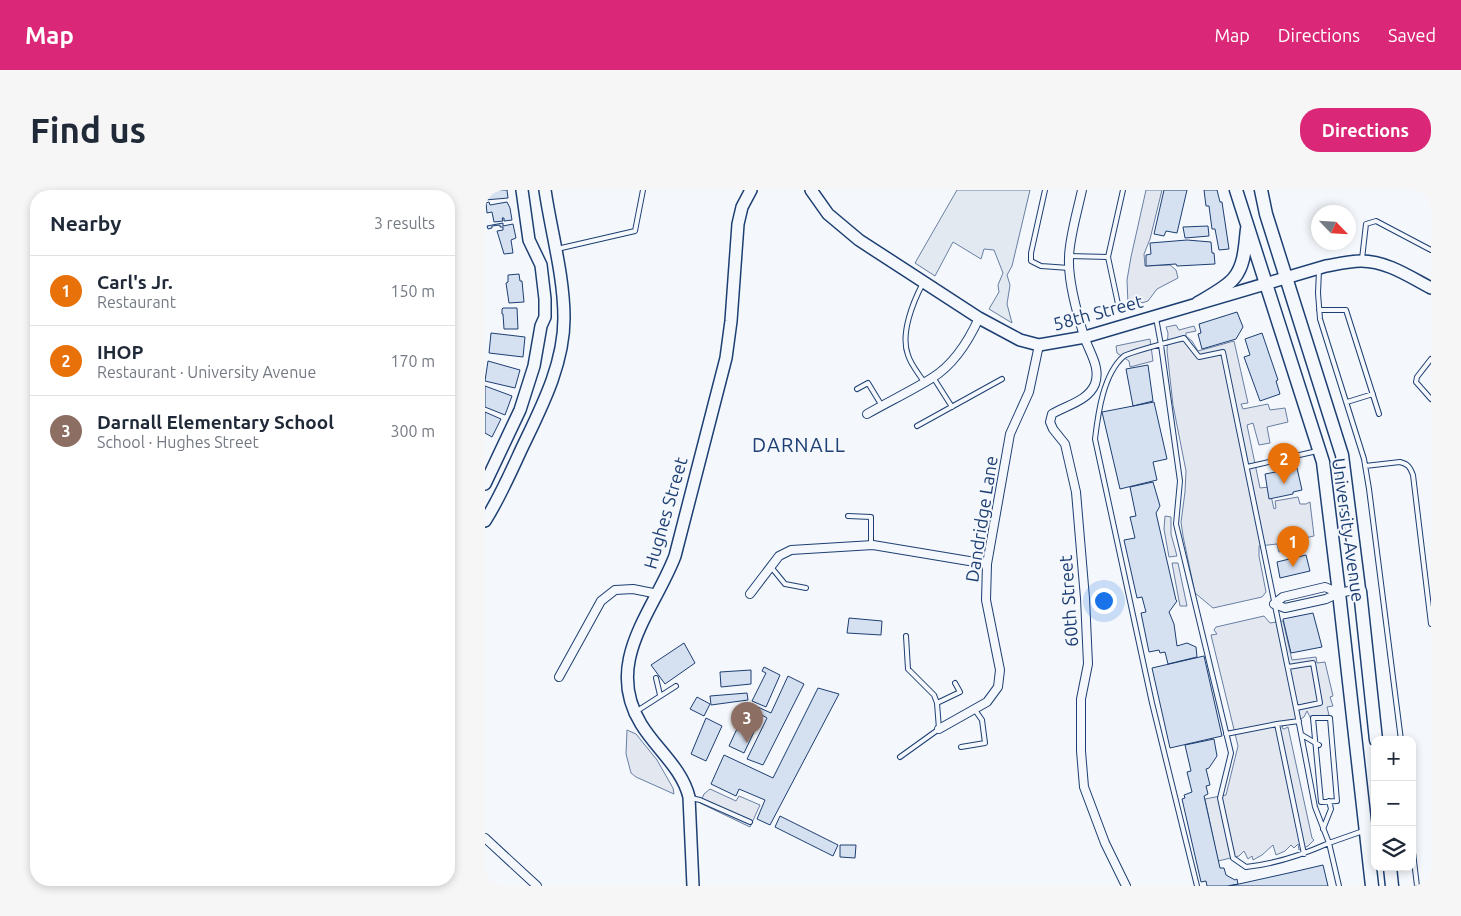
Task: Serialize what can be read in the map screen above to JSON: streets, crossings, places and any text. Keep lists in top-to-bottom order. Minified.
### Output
{"streets":{"main road":["University Avenue"],"street":["58th Street","Hughes Street","Dandridge Lane","60th Street"]},"crossings":[["58th Street","Dandridge Lane"],["58th Street","University Avenue"],["58th Street","60th Street"]],"districts":["DARNALL"],"north":"bottom right","page":{"header":"Map","nav":["Map","Directions","Saved"],"buttons":"Directions","title":"Find us","heading":["Nearby","3 results"],"list":[{"mark":"1","name":"Carl's Jr.","note":"Restaurant","value":"150 m"},{"mark":"2","name":"IHOP","note":"Restaurant · University Avenue","value":"170 m"},{"mark":"3","name":"Darnall Elementary School","note":"School · Hughes Street","value":"300 m"}],"pins":["2","1","3"],"map_buttons":["+","−"]}}
